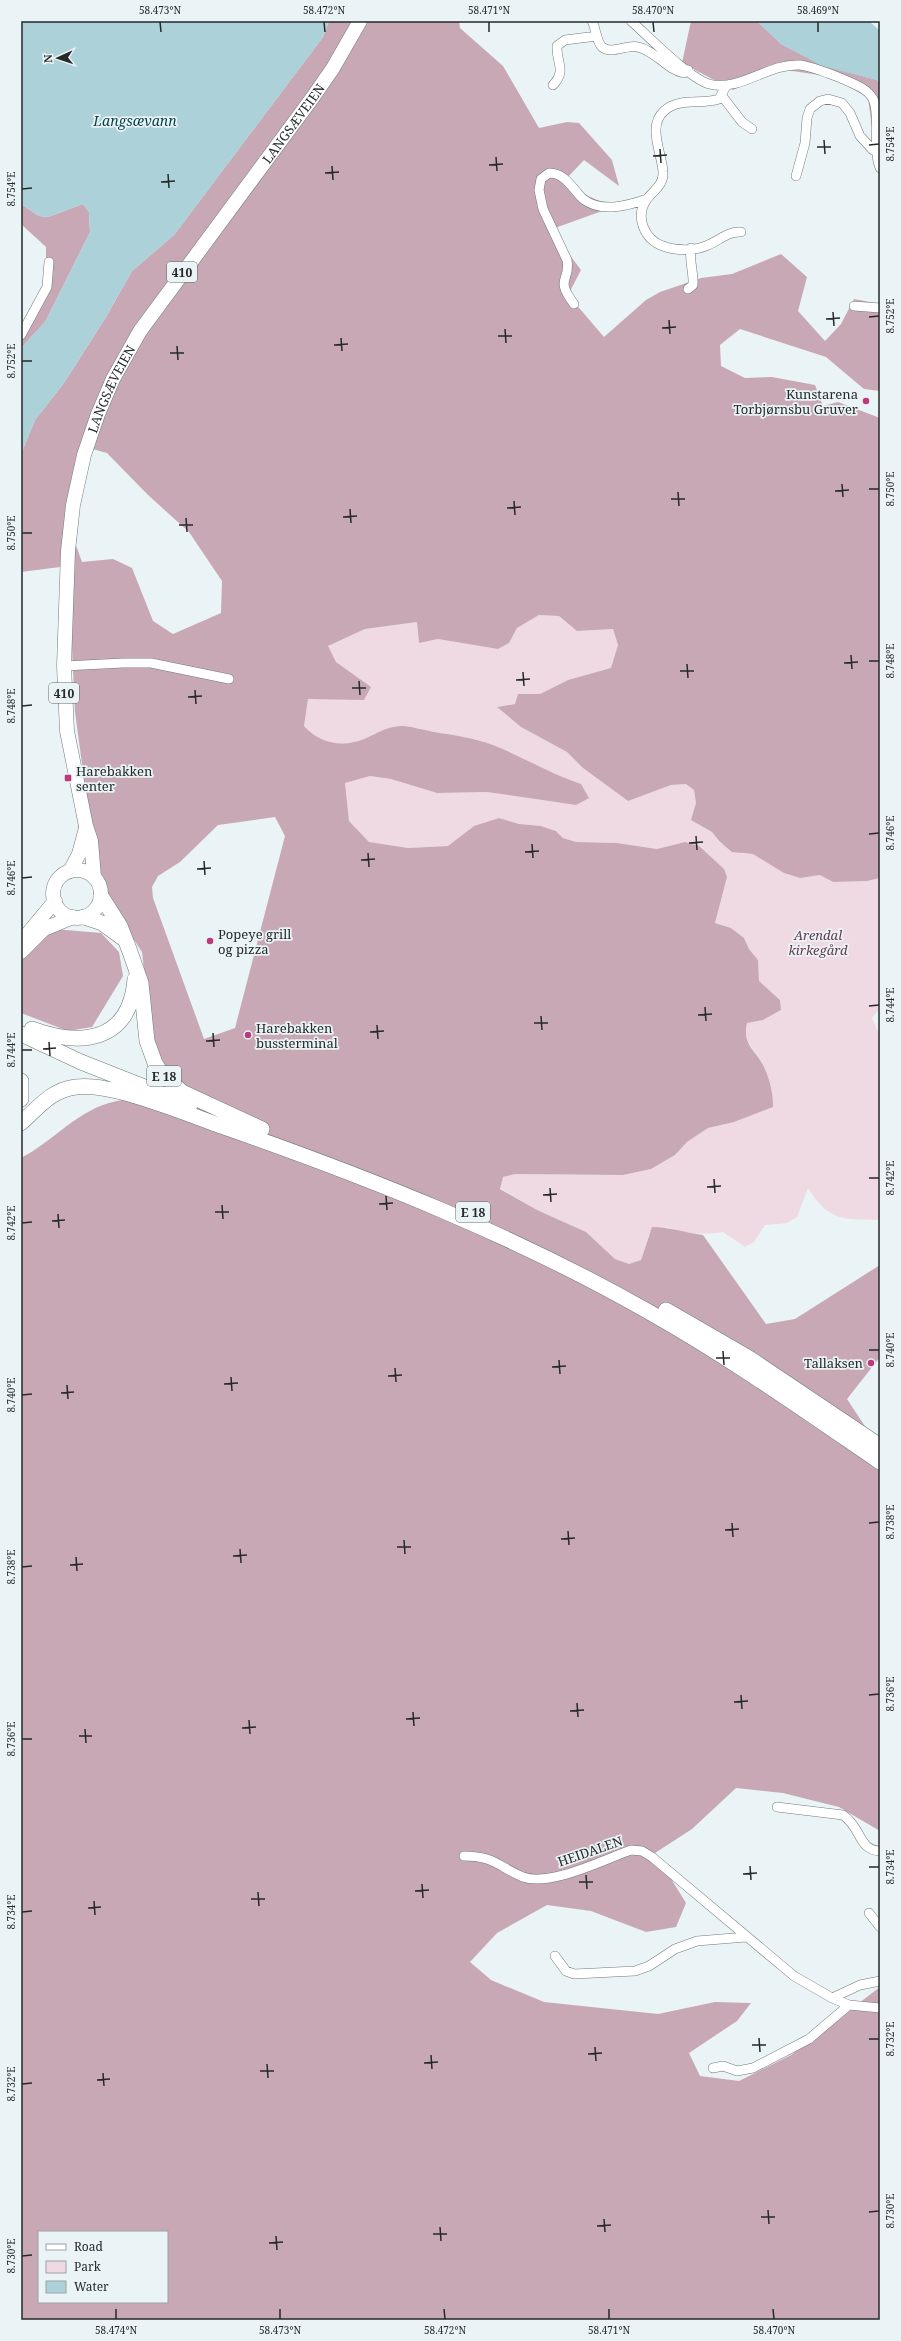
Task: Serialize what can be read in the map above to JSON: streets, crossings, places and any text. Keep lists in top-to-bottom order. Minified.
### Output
{"streets":{"highway":["E 18"],"main road":["LANGSÆVEIEN","410"],"street":["HEIDALEN"]},"crossings":[["LANGSÆVEIEN","410"],["LANGSÆVEIEN","E 18"],["410","E 18"]],"water":["Langsævann"],"parks":["Arendal kirkegård"],"places":{"other":["Kunstarena Torbjørnsbu Gruver","Popeye grill og pizza","Harebakken bussterminal","Tallaksen"],"transit":["Harebakken senter"]},"legend":["Road","Park","Water"],"north":"left","coordinates":["58.473°N","58.472°N","58.471°N","58.470°N","58.469°N","8.754°E","8.752°E","8.750°E","8.748°E","8.746°E","8.744°E","8.742°E","8.740°E","8.738°E","8.736°E","8.734°E","8.732°E","8.730°E","58.474°N"]}
